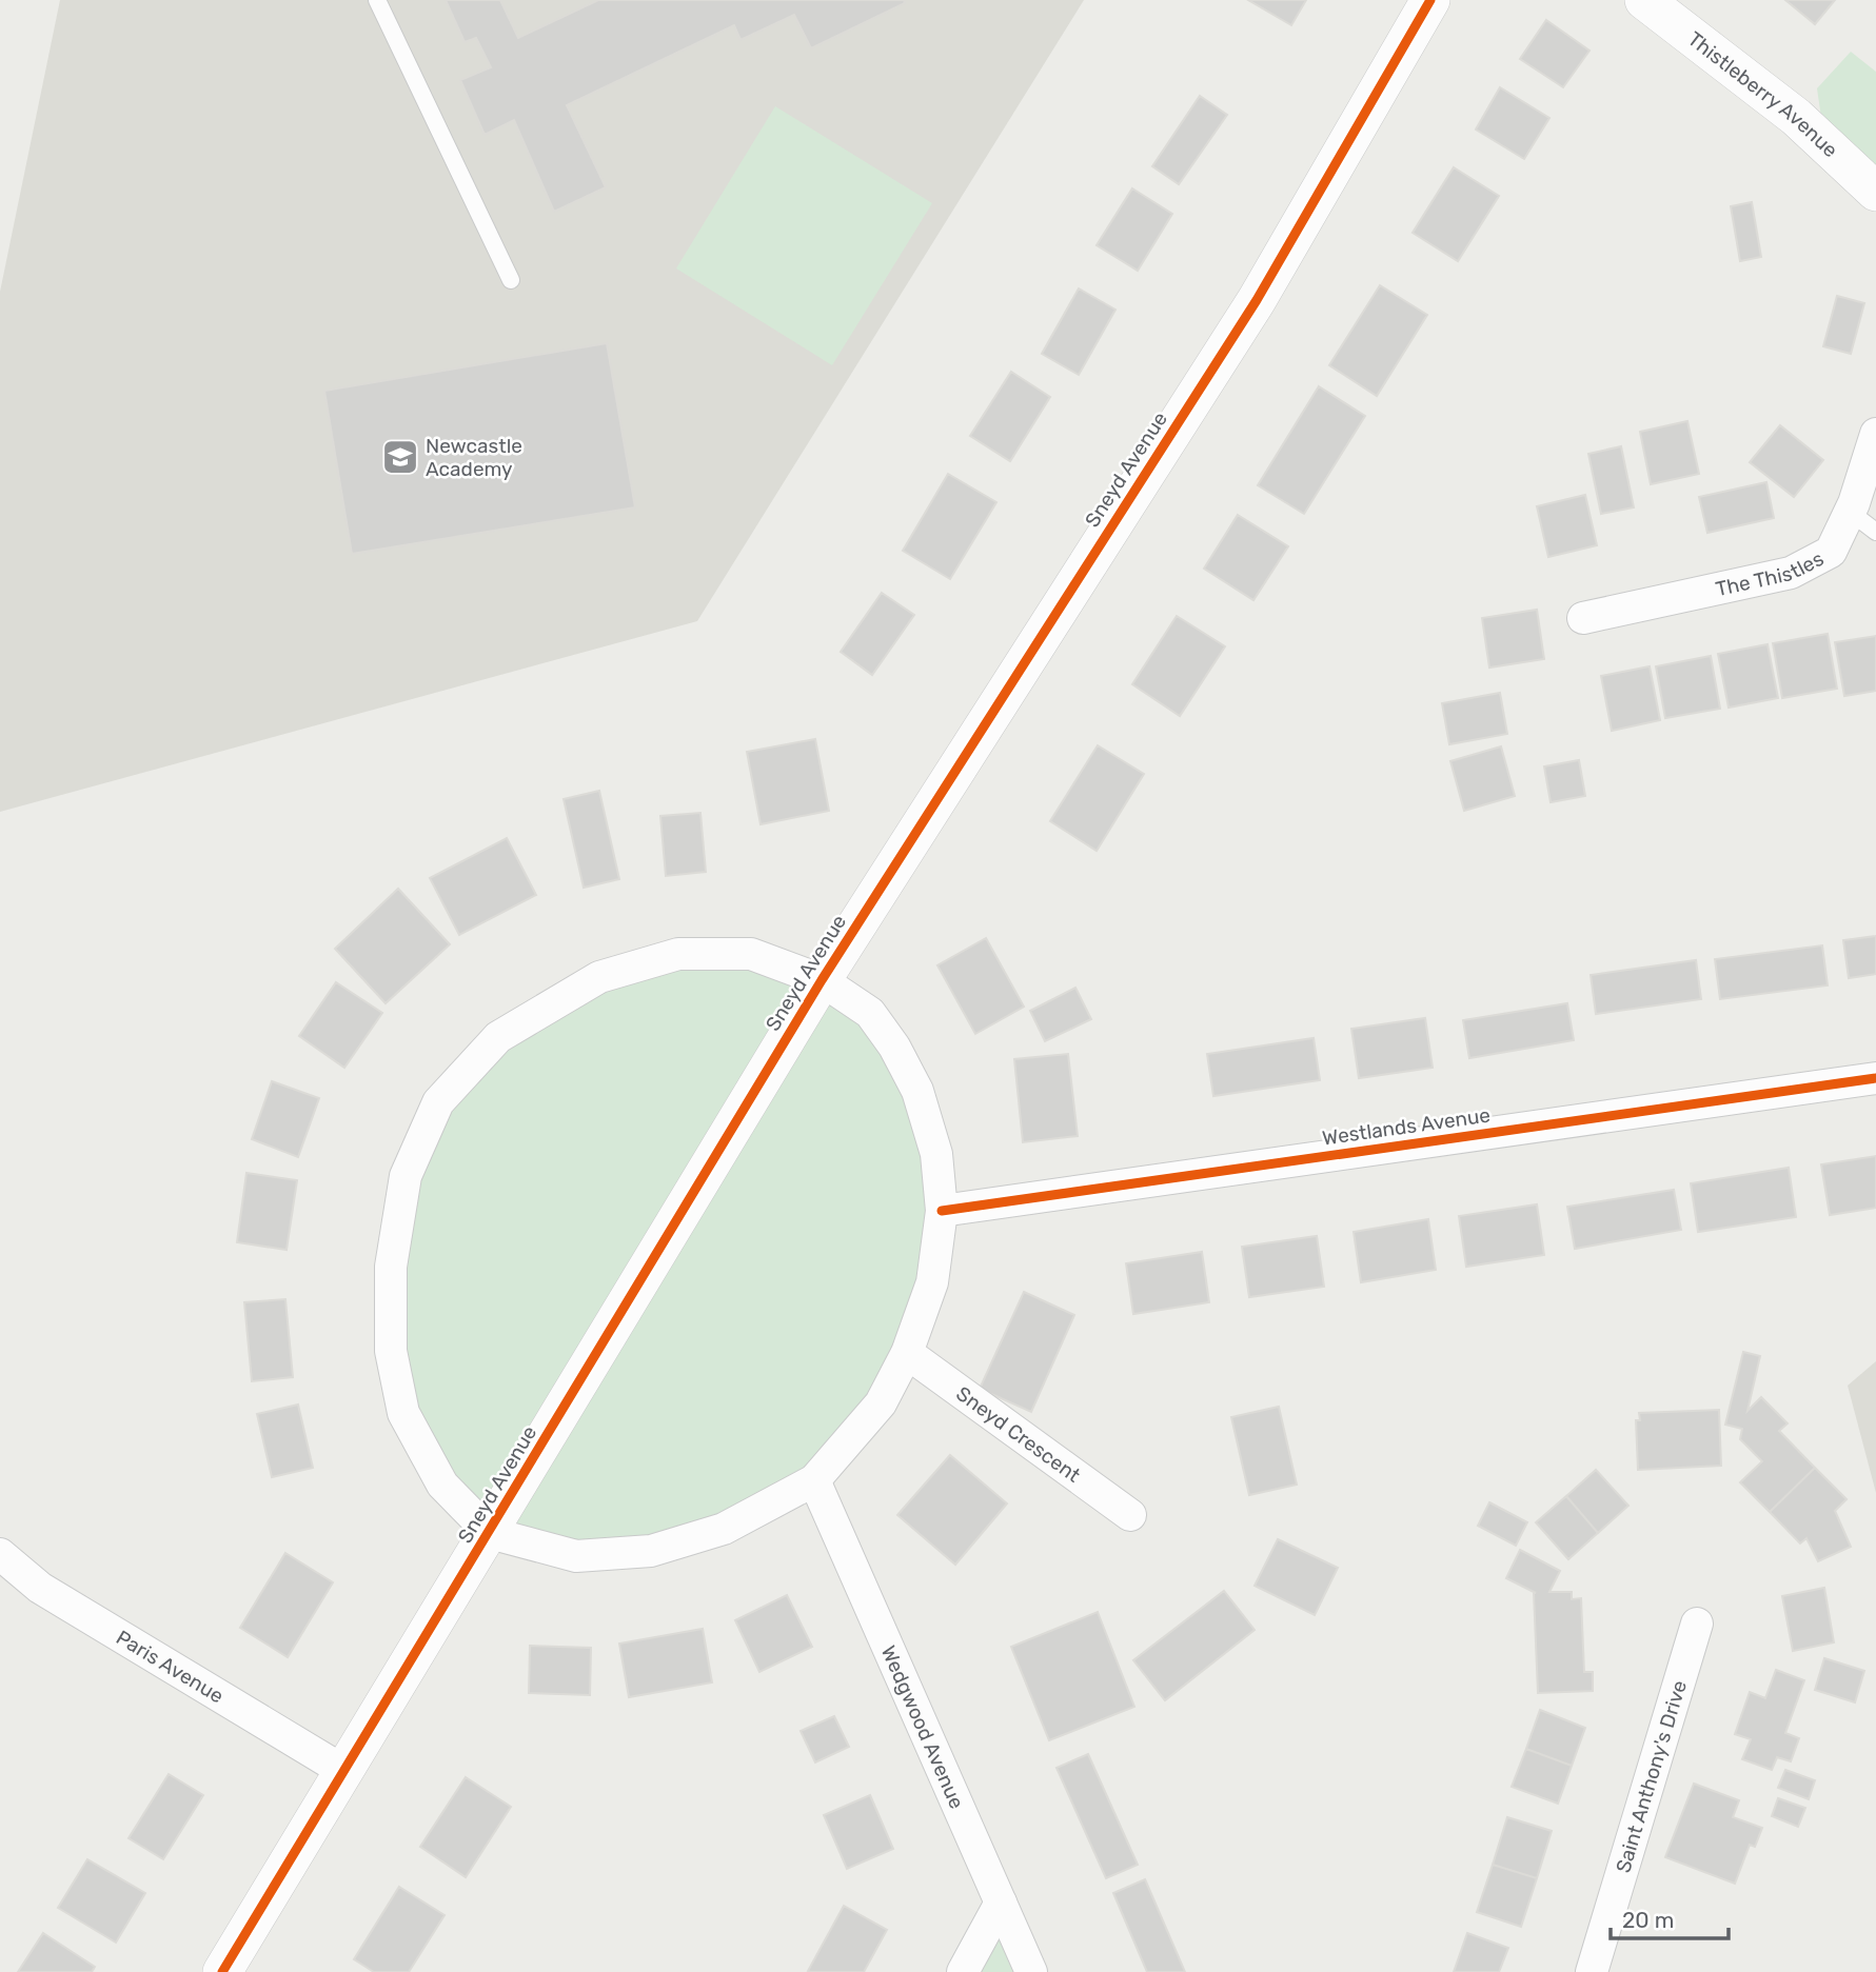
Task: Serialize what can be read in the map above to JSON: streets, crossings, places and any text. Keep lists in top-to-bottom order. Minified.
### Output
{"streets":{"street":["Thistleberry Avenue","Sneyd Avenue","The Thistles","Westlands Avenue","Sneyd Crescent","Paris Avenue","Wedgwood Avenue","Saint Anthony's Drive"]},"crossings":[["Sneyd Avenue","Westlands Avenue"],["Sneyd Avenue","Sneyd Crescent"],["Sneyd Avenue","Paris Avenue"],["Sneyd Avenue","Wedgwood Avenue"]],"places":{"school or university":["Newcastle Academy"]},"scale_bar":"20 m"}
